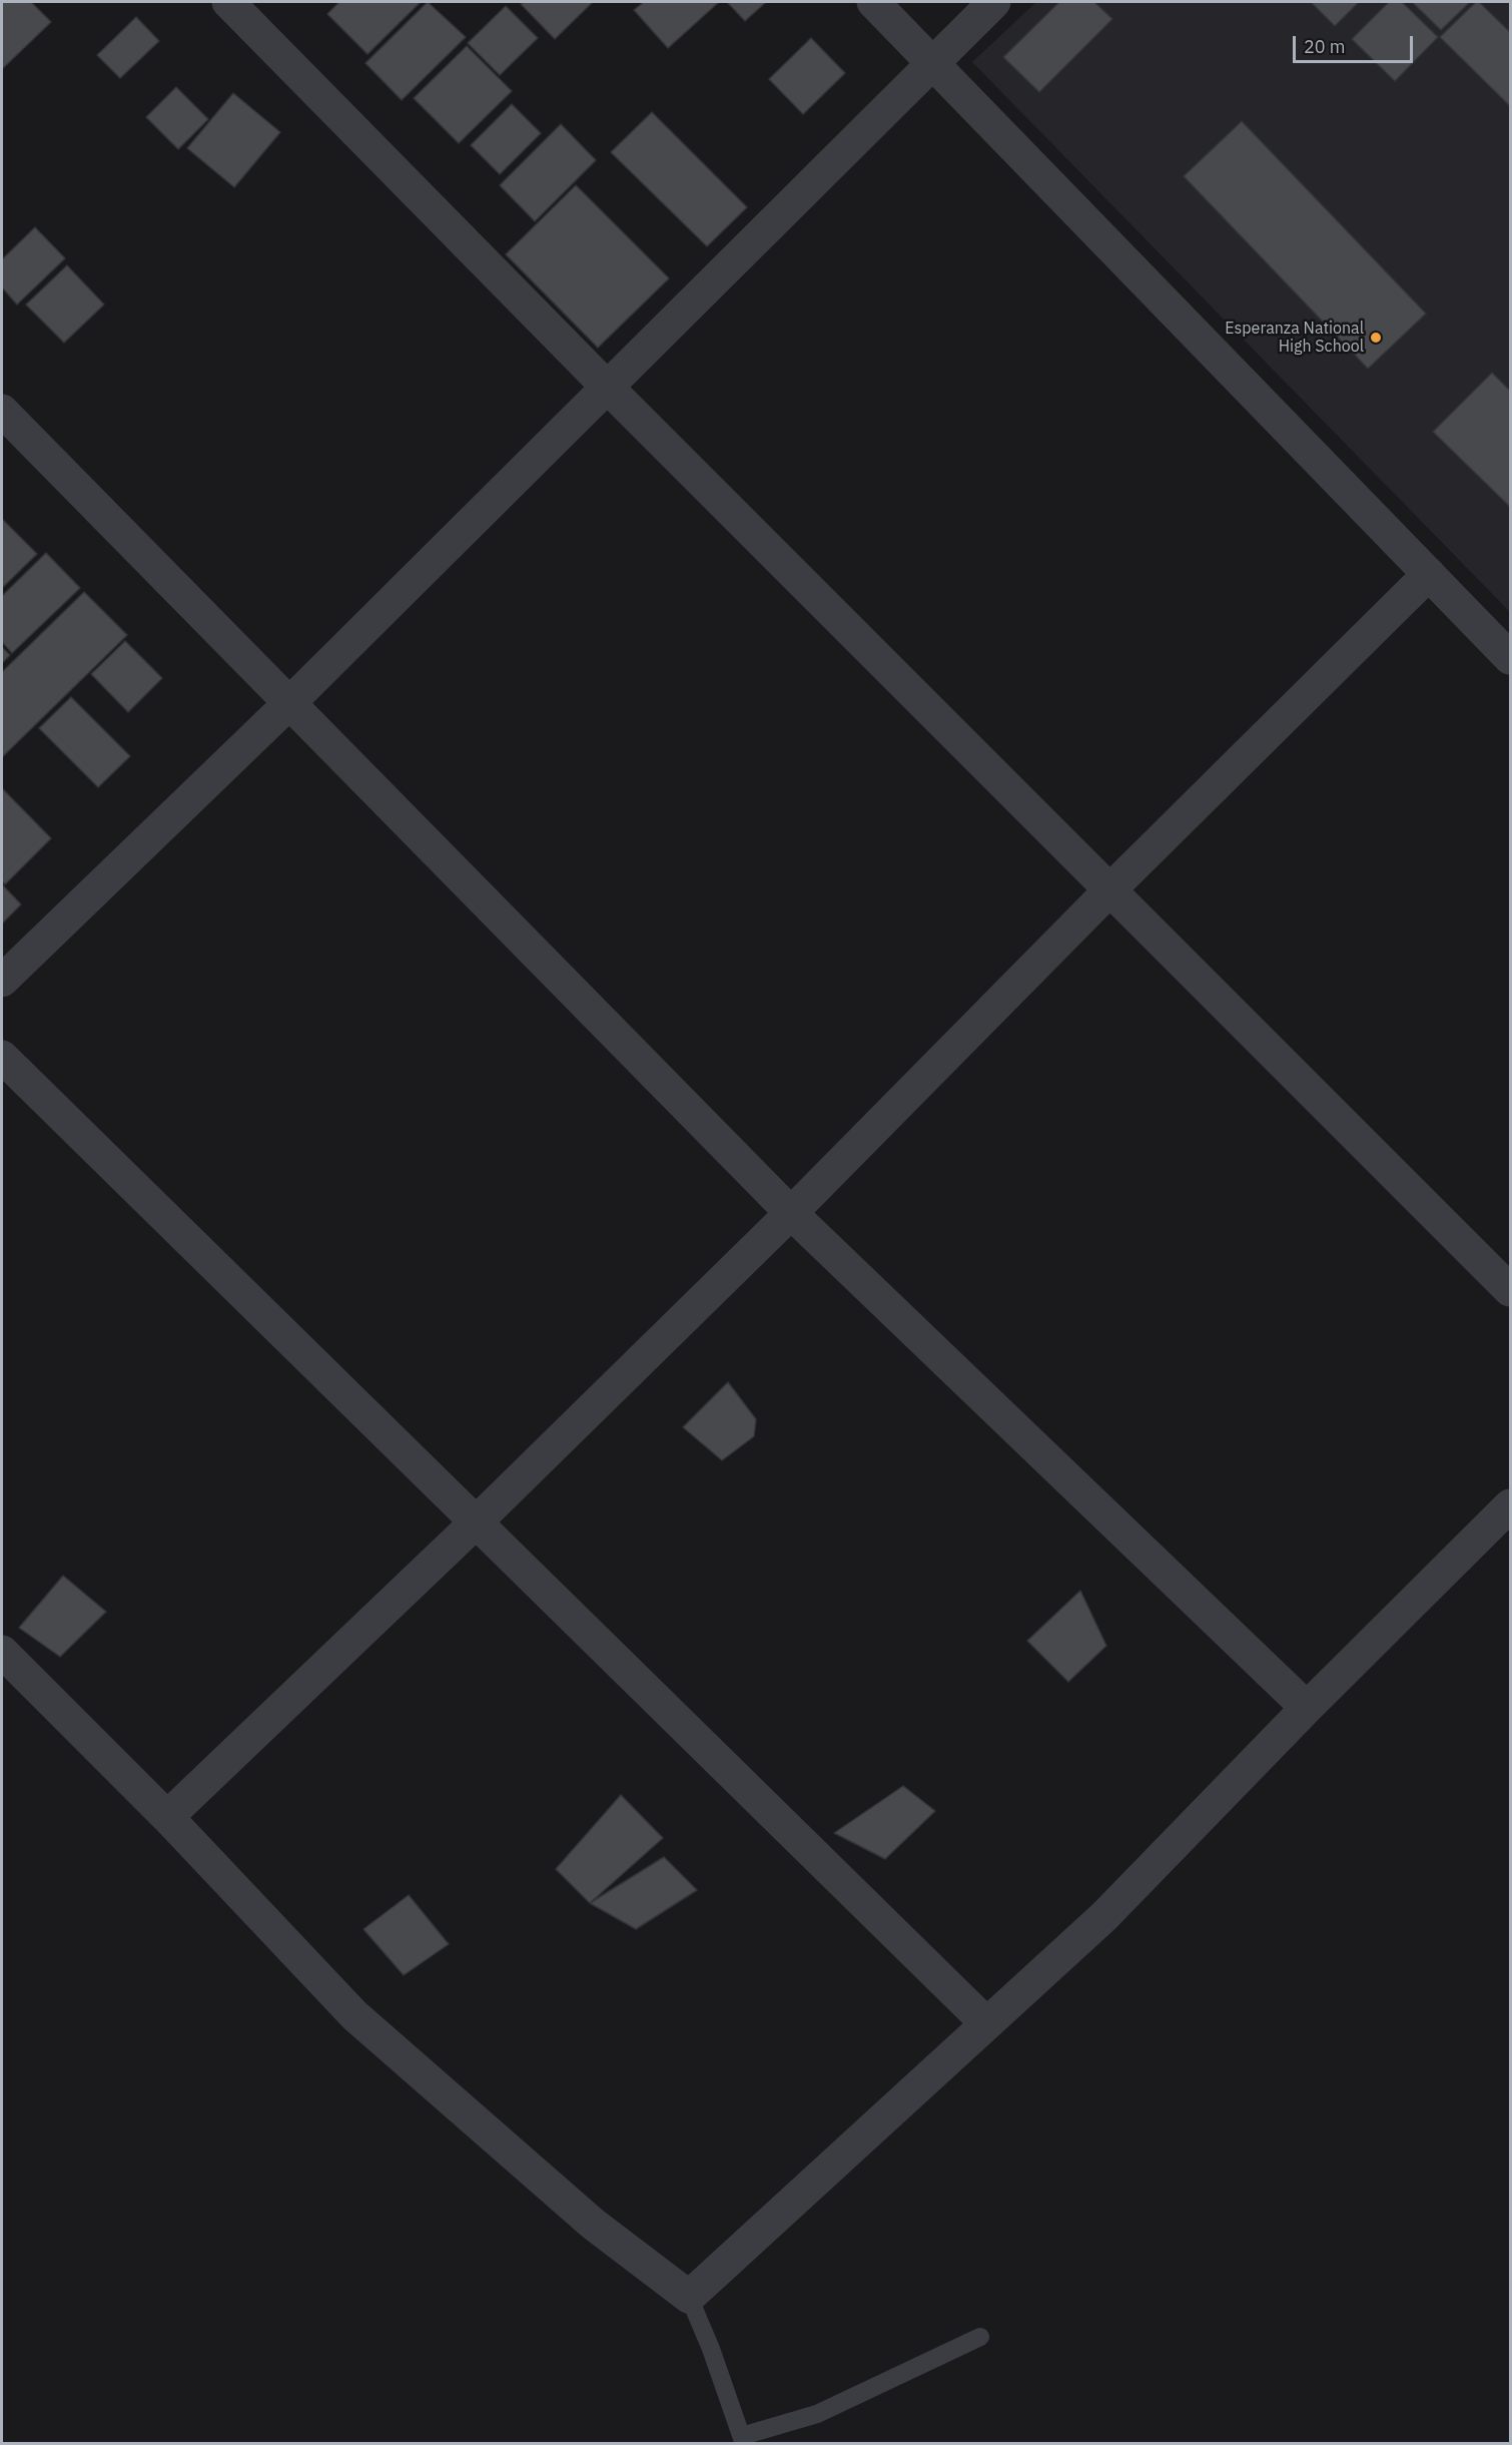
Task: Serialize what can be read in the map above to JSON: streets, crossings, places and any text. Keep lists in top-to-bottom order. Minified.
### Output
{"places":["Esperanza National High School"],"scale_bar":"20 m"}
